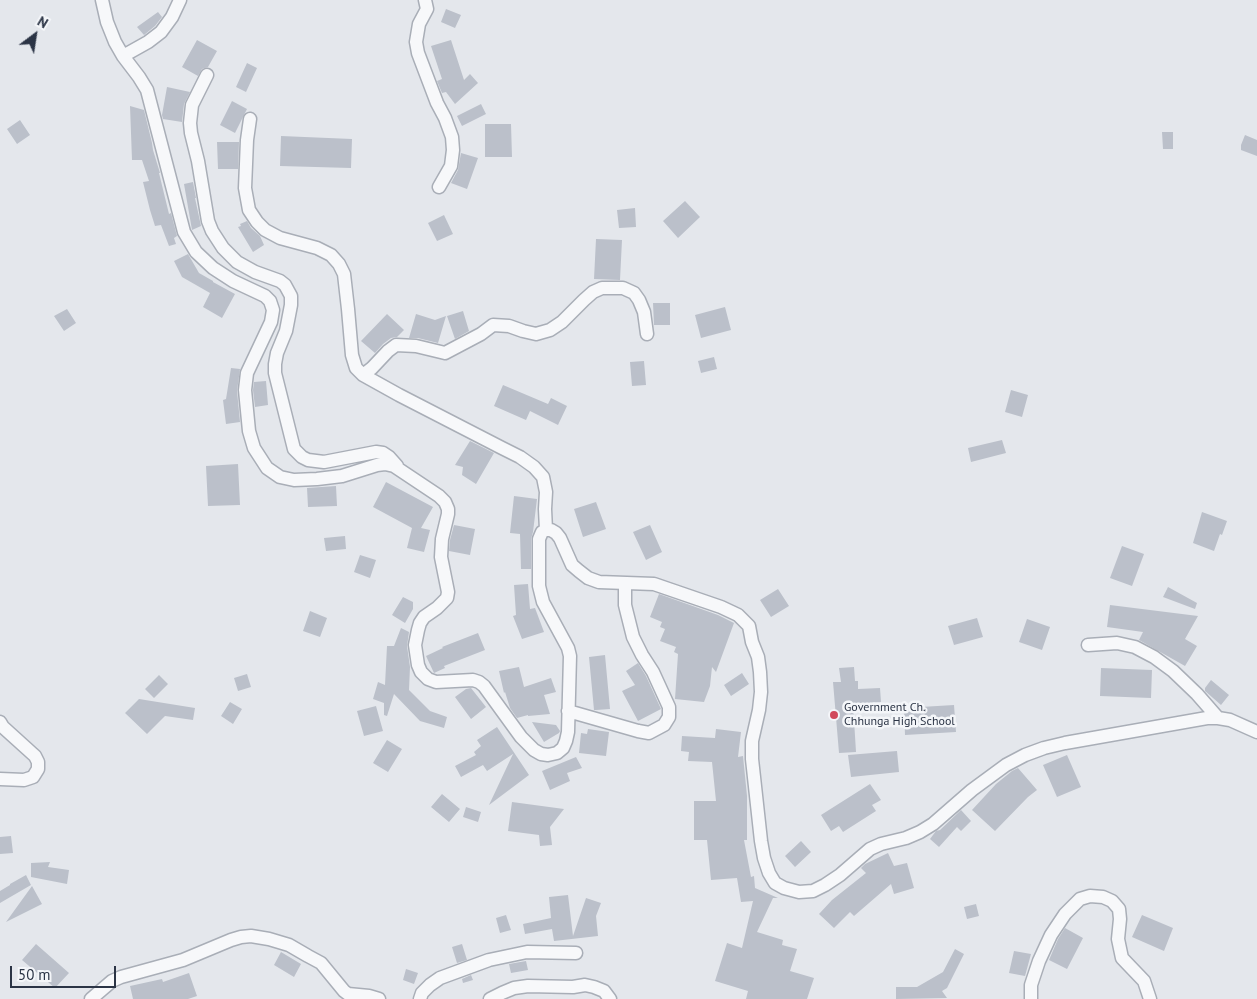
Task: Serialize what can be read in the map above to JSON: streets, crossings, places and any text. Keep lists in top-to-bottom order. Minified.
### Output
{"places":["Government Ch. Chhunga High School"],"scale_bar":"50 m","north":"top right"}
